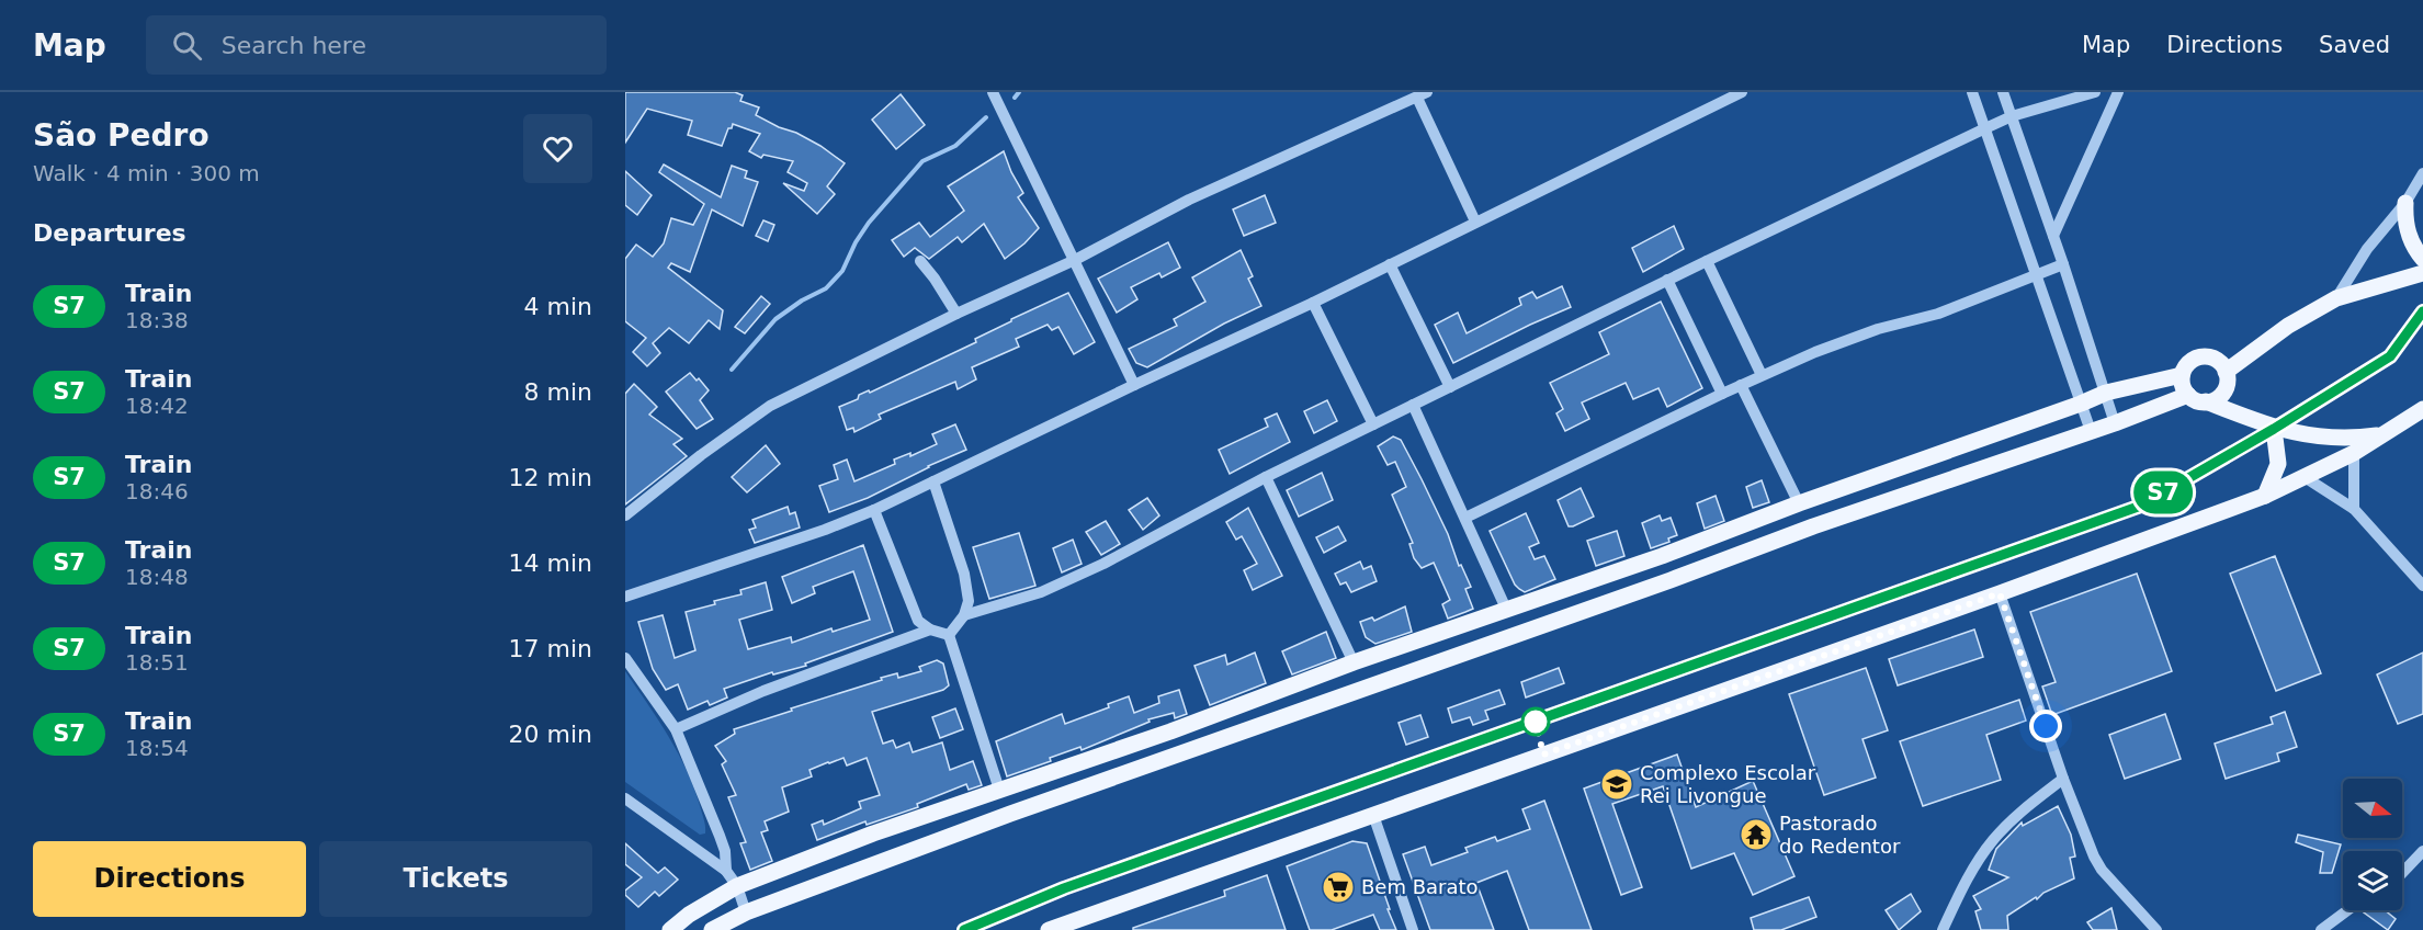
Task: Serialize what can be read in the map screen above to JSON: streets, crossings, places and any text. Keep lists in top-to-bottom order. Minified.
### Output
{"places":{"school or university":["Complexo Escolar Rei Livongue"],"temple":["Pastorado do Redentor"],"supermarket":["Bem Barato"]},"north":"right","page":{"header":"Map","search":"Search here","nav":["Map","Directions","Saved"],"heading":[["São Pedro","Walk · 4 min · 300 m"],"Departures"],"on_map":"S7","list":[{"mark":"S7","name":"Train","note":"18:38","value":"4 min"},{"mark":"S7","name":"Train","note":"18:42","value":"8 min"},{"mark":"S7","name":"Train","note":"18:46","value":"12 min"},{"mark":"S7","name":"Train","note":"18:48","value":"14 min"},{"mark":"S7","name":"Train","note":"18:51","value":"17 min"},{"mark":"S7","name":"Train","note":"18:54","value":"20 min"}],"buttons":["Directions","Tickets"]}}
